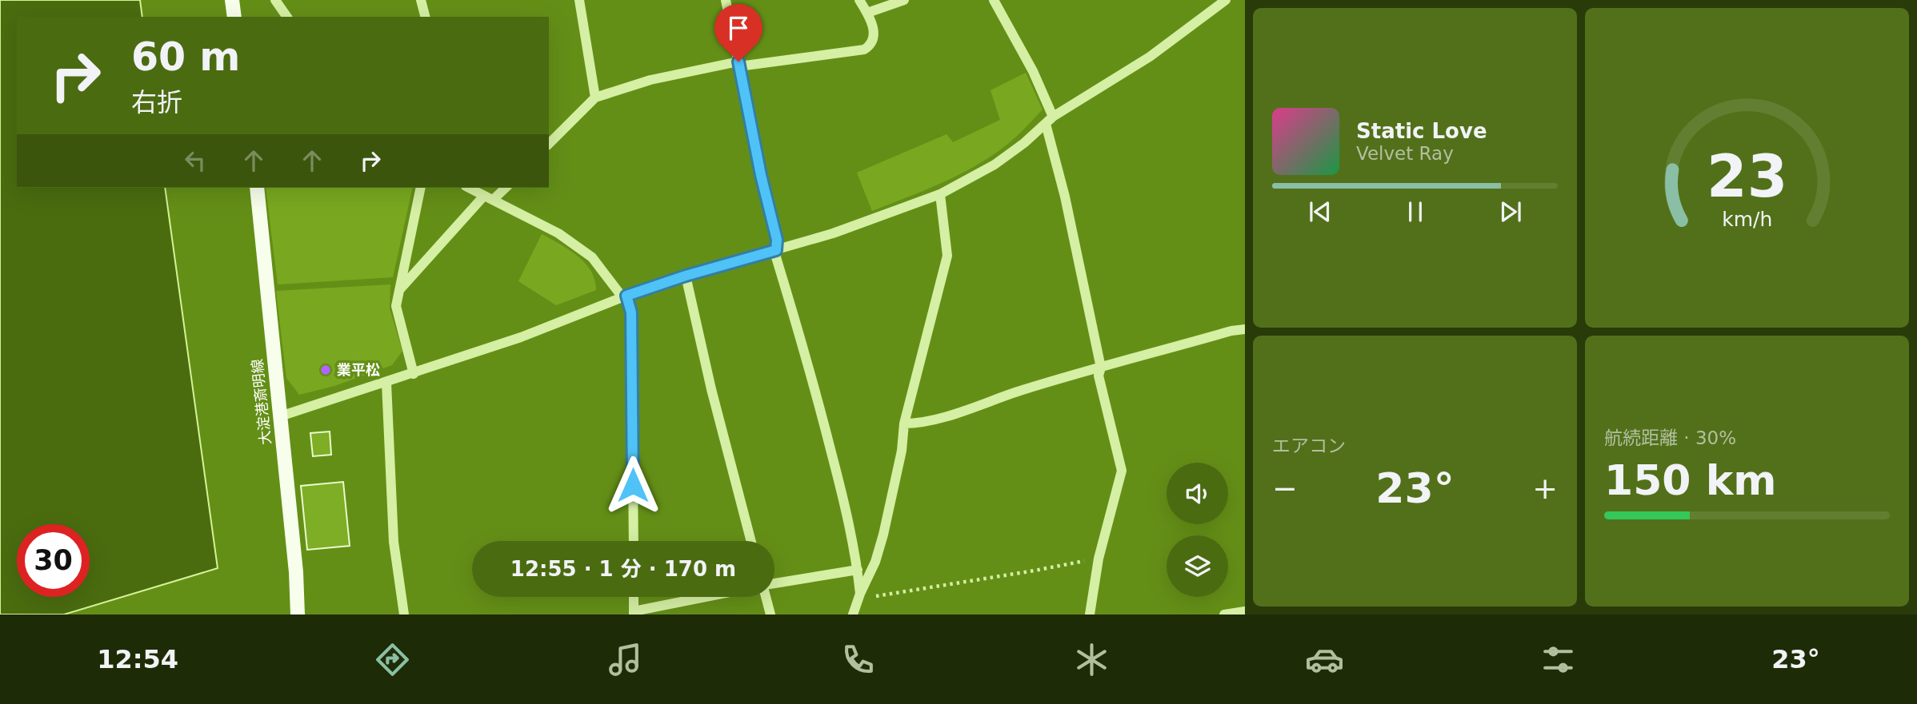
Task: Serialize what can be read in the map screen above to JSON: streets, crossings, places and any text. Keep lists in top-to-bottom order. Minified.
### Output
{"streets":{"main road":["大淀港斎明線"]},"places":["業平松"],"page":{"turn":["60 m","右折"],"song":["Static Love","Velvet Ray"],"tile":["エアコン",["航続距離 · 30%","150 km"]],"heat":["−","23°","+"],"limit":"30","trip":"12:55 · 1 分 · 170 m","tabs":["12:54","23°"],"gauge":["23","km/h"]}}
